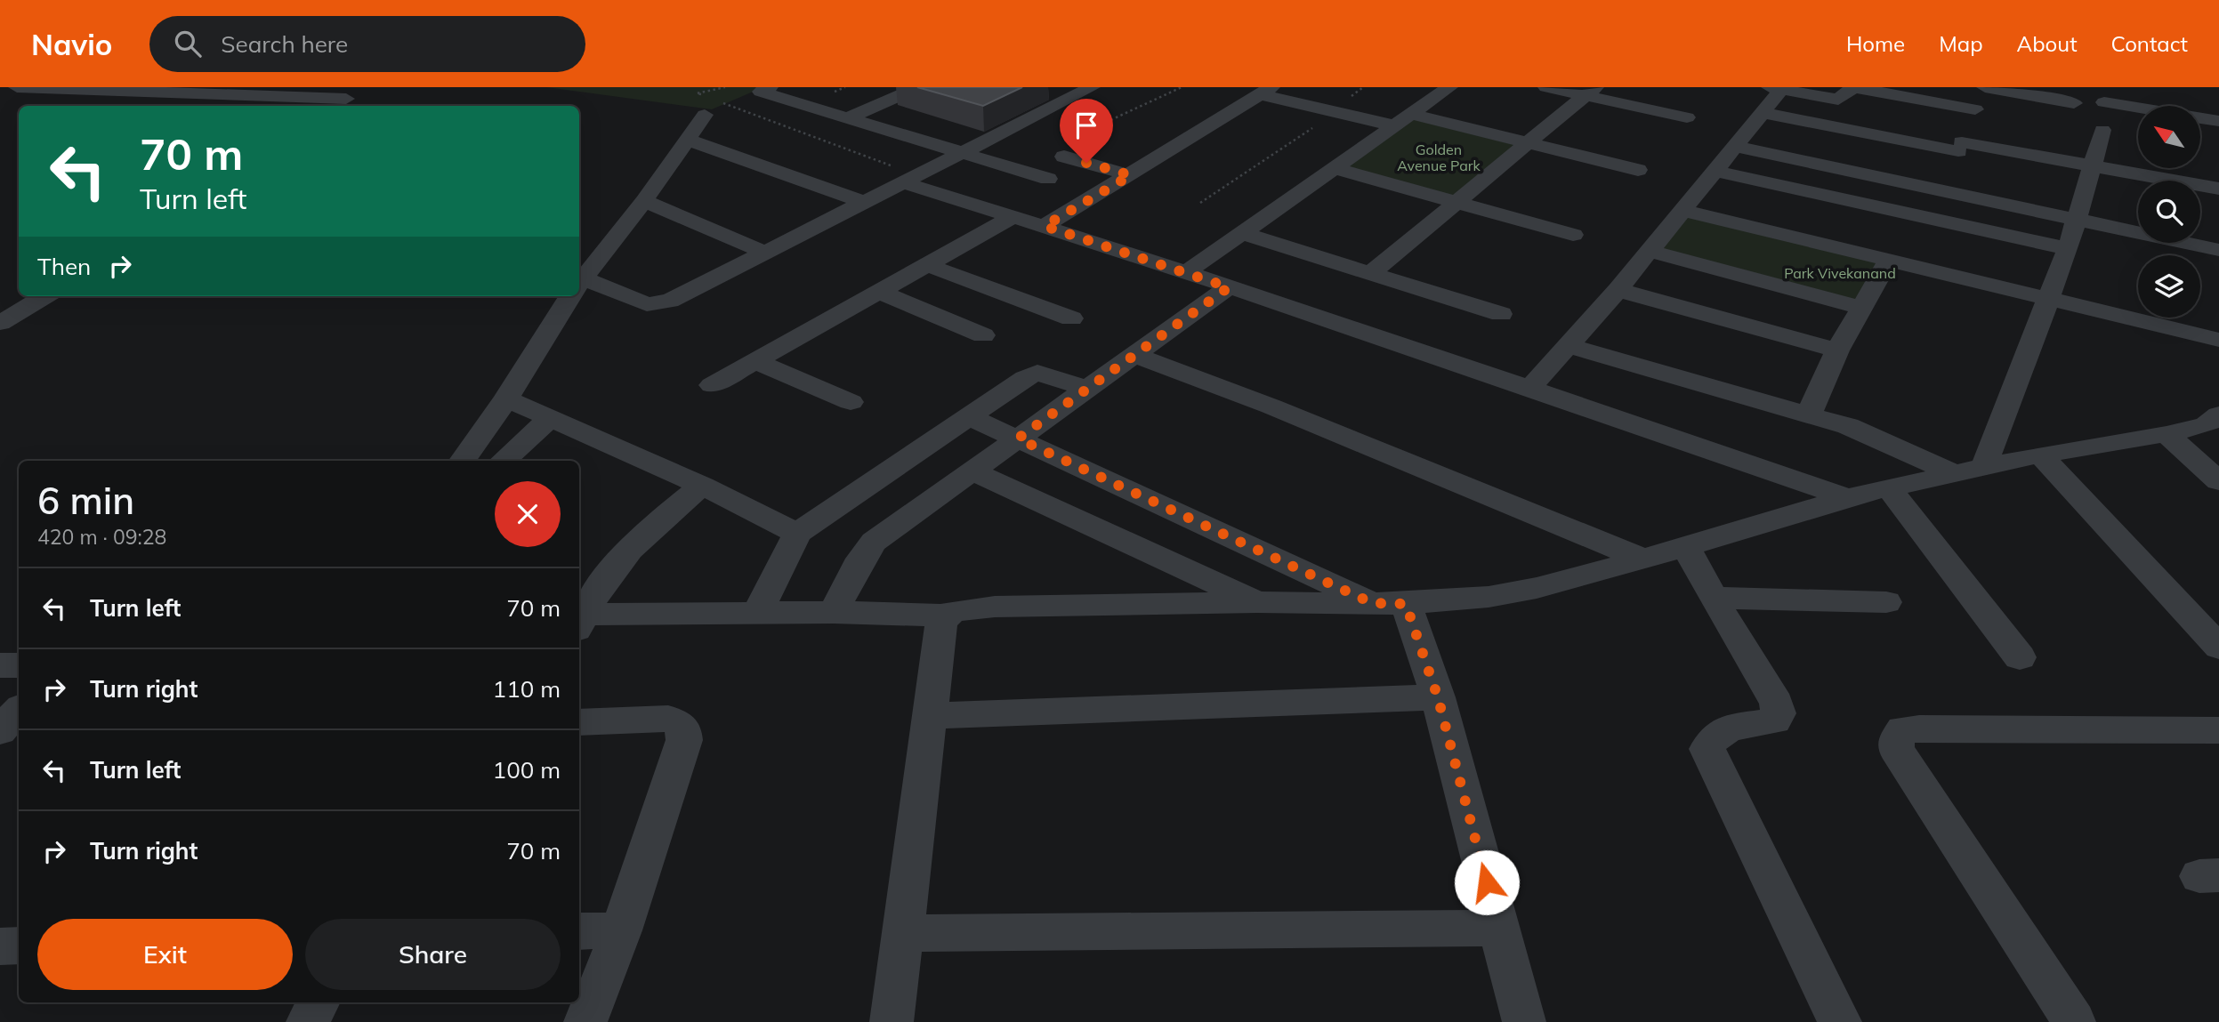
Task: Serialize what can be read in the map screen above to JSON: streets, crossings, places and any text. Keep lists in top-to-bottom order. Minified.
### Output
{"parks":["Golden Avenue Park","Park Vivekanand"],"north":"top left","page":{"header":"Navio","search":"Search here","nav":["Home","Map","About","Contact"],"turn":["70 m","Turn left"],"then":"Then","heading":["6 min","420 m · 09:28"],"list":[{"name":"Turn left","value":"70 m"},{"name":"Turn right","value":"110 m"},{"name":"Turn left","value":"100 m"},{"name":"Turn right","value":"70 m"}],"buttons":["Exit","Share"]}}
